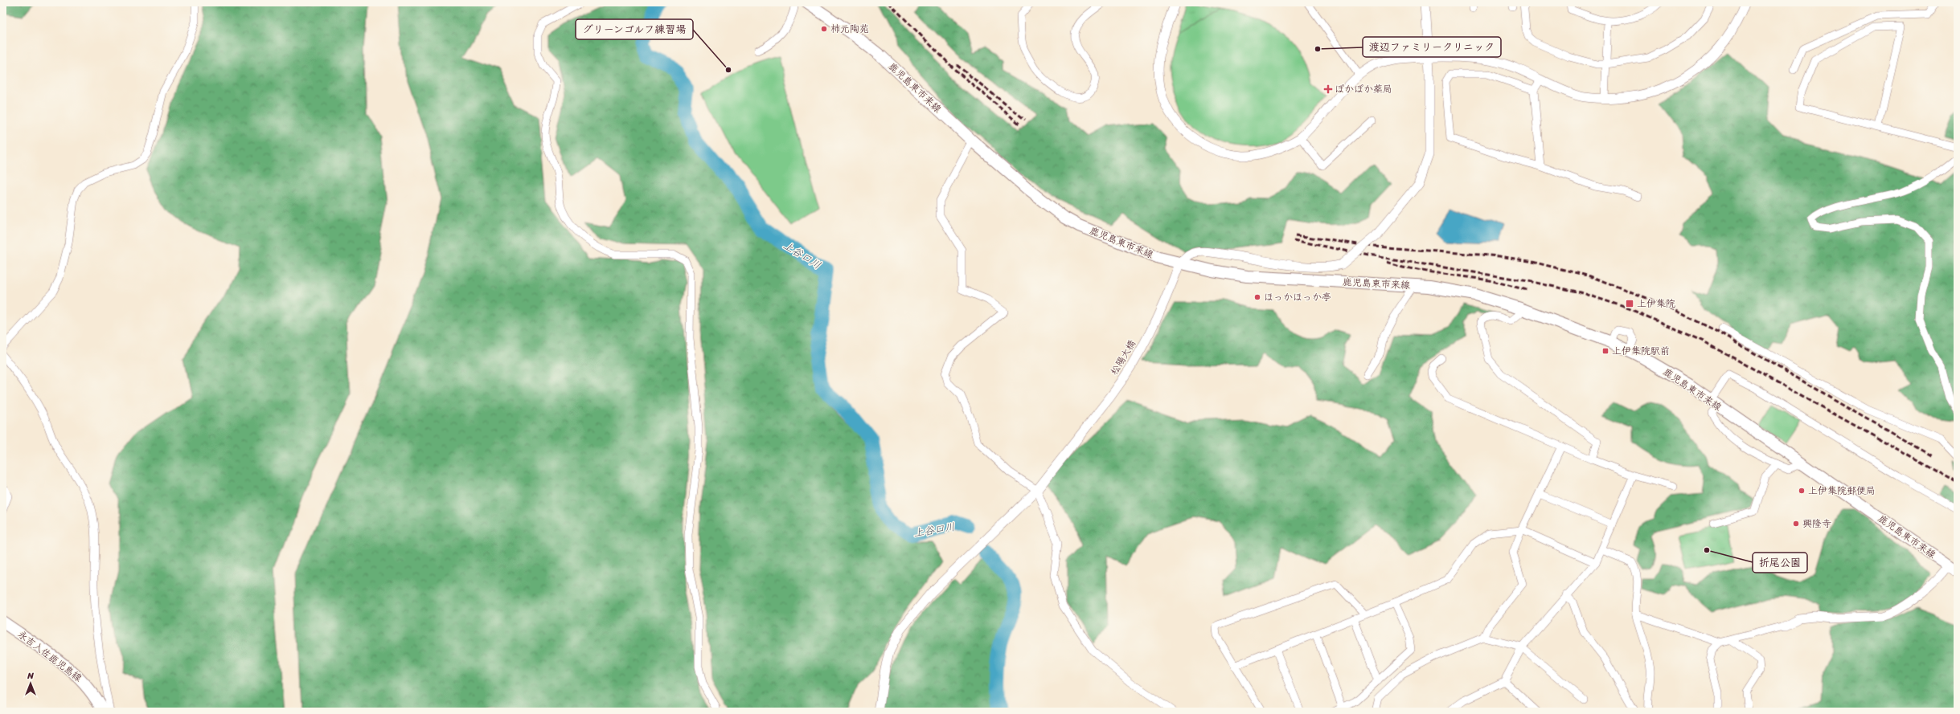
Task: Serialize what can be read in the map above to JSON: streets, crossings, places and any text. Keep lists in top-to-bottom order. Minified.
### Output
{"streets":{"main road":["鹿児島東市来線","永吉入佐鹿児島線"],"street":["松陽大橋"]},"crossings":[["鹿児島東市来線","松陽大橋"]],"water":["上谷口川"],"places":{"other":["柿元陶苑","渡辺ファミリークリニック","グリーンゴルフ練習場","ほっかほっか亭","上伊集院郵便局","興隆寺","折尾公園"],"health":["ぽかぽか薬局"],"transit":["上伊集院","上伊集院駅前"]},"north":"top"}
